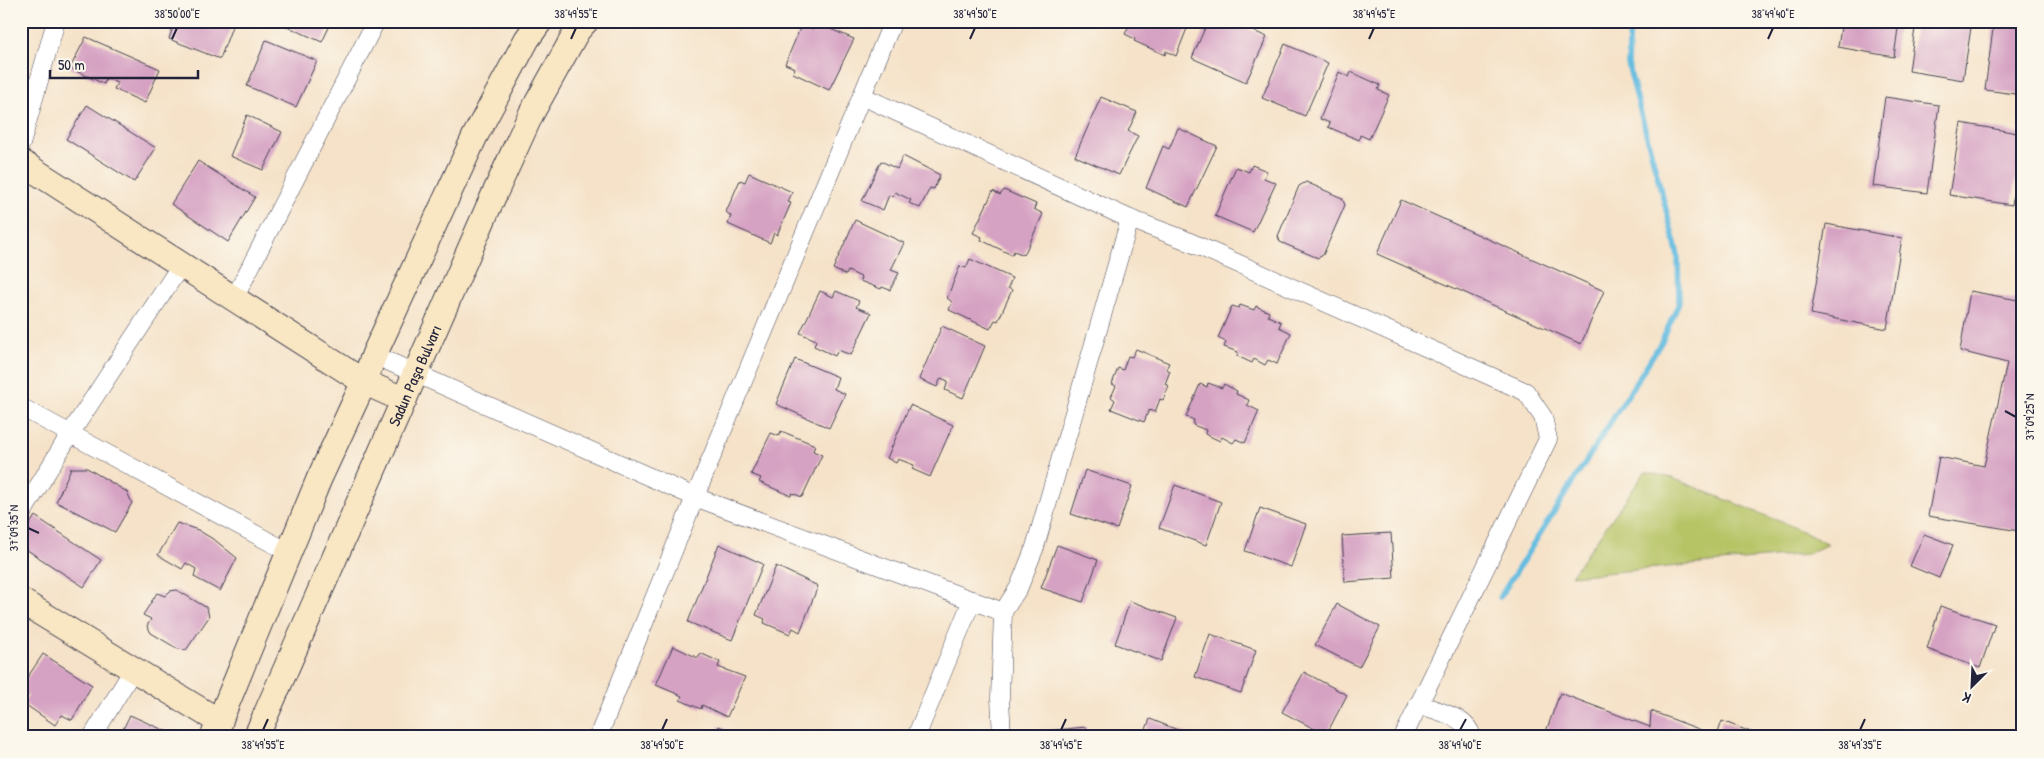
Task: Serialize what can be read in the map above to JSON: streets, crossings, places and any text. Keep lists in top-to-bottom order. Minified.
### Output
{"streets":{"main road":["Sadun Paşa Bulvarı"]},"scale_bar":"50 m","north":"bottom left","coordinates":["38°50'00\"E","38°49'55\"E","38°49'50\"E","38°49'45\"E","38°49'40\"E","37°09'25\"N","37°09'35\"N","38°49'35\"E"]}
